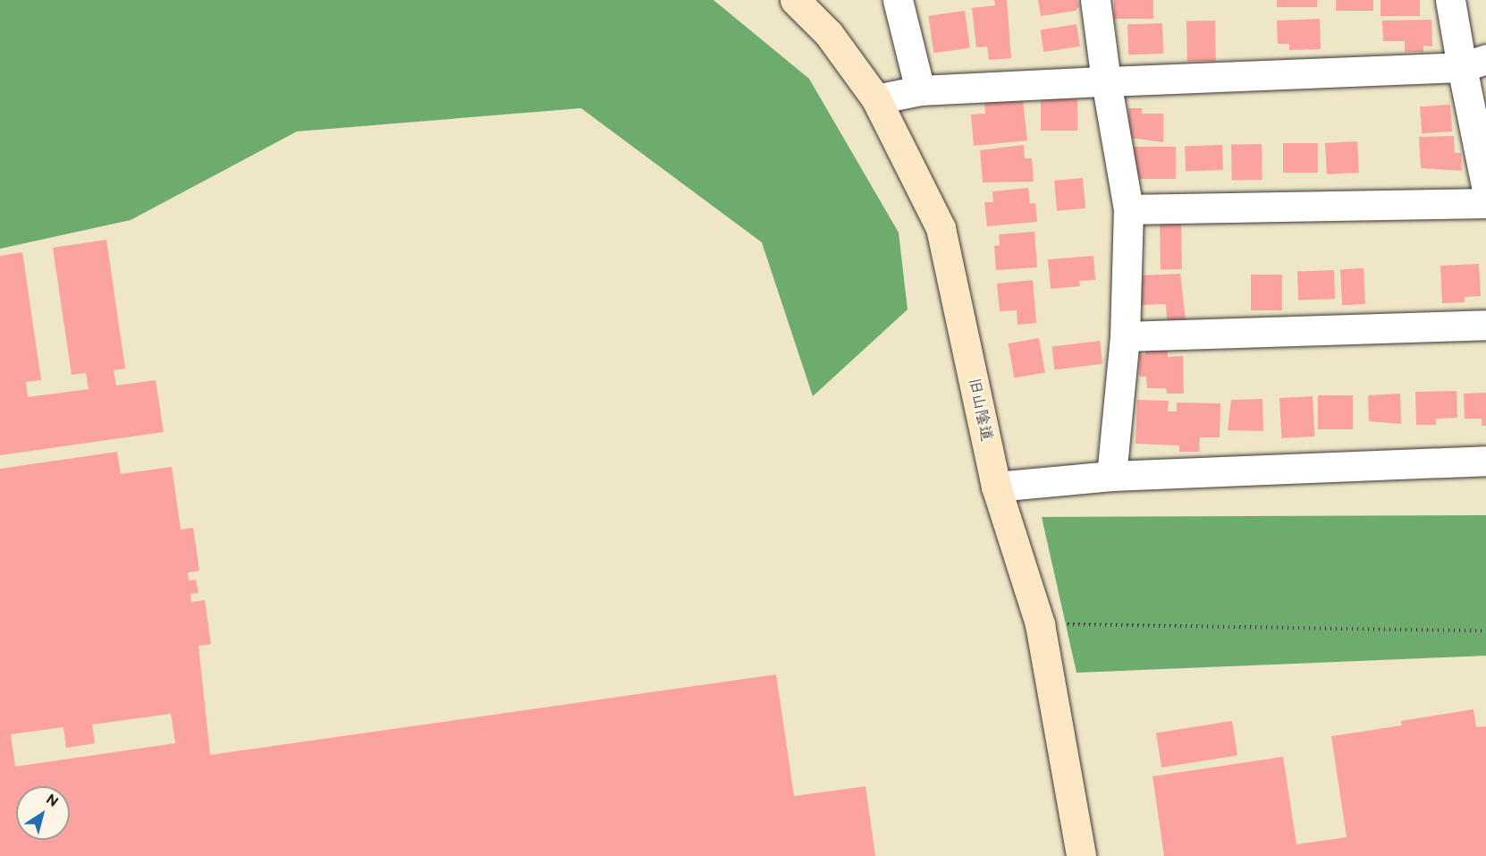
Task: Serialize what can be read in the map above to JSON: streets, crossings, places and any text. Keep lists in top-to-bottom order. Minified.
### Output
{"streets":{"street":["旧山陰道"]},"north":"top right"}
